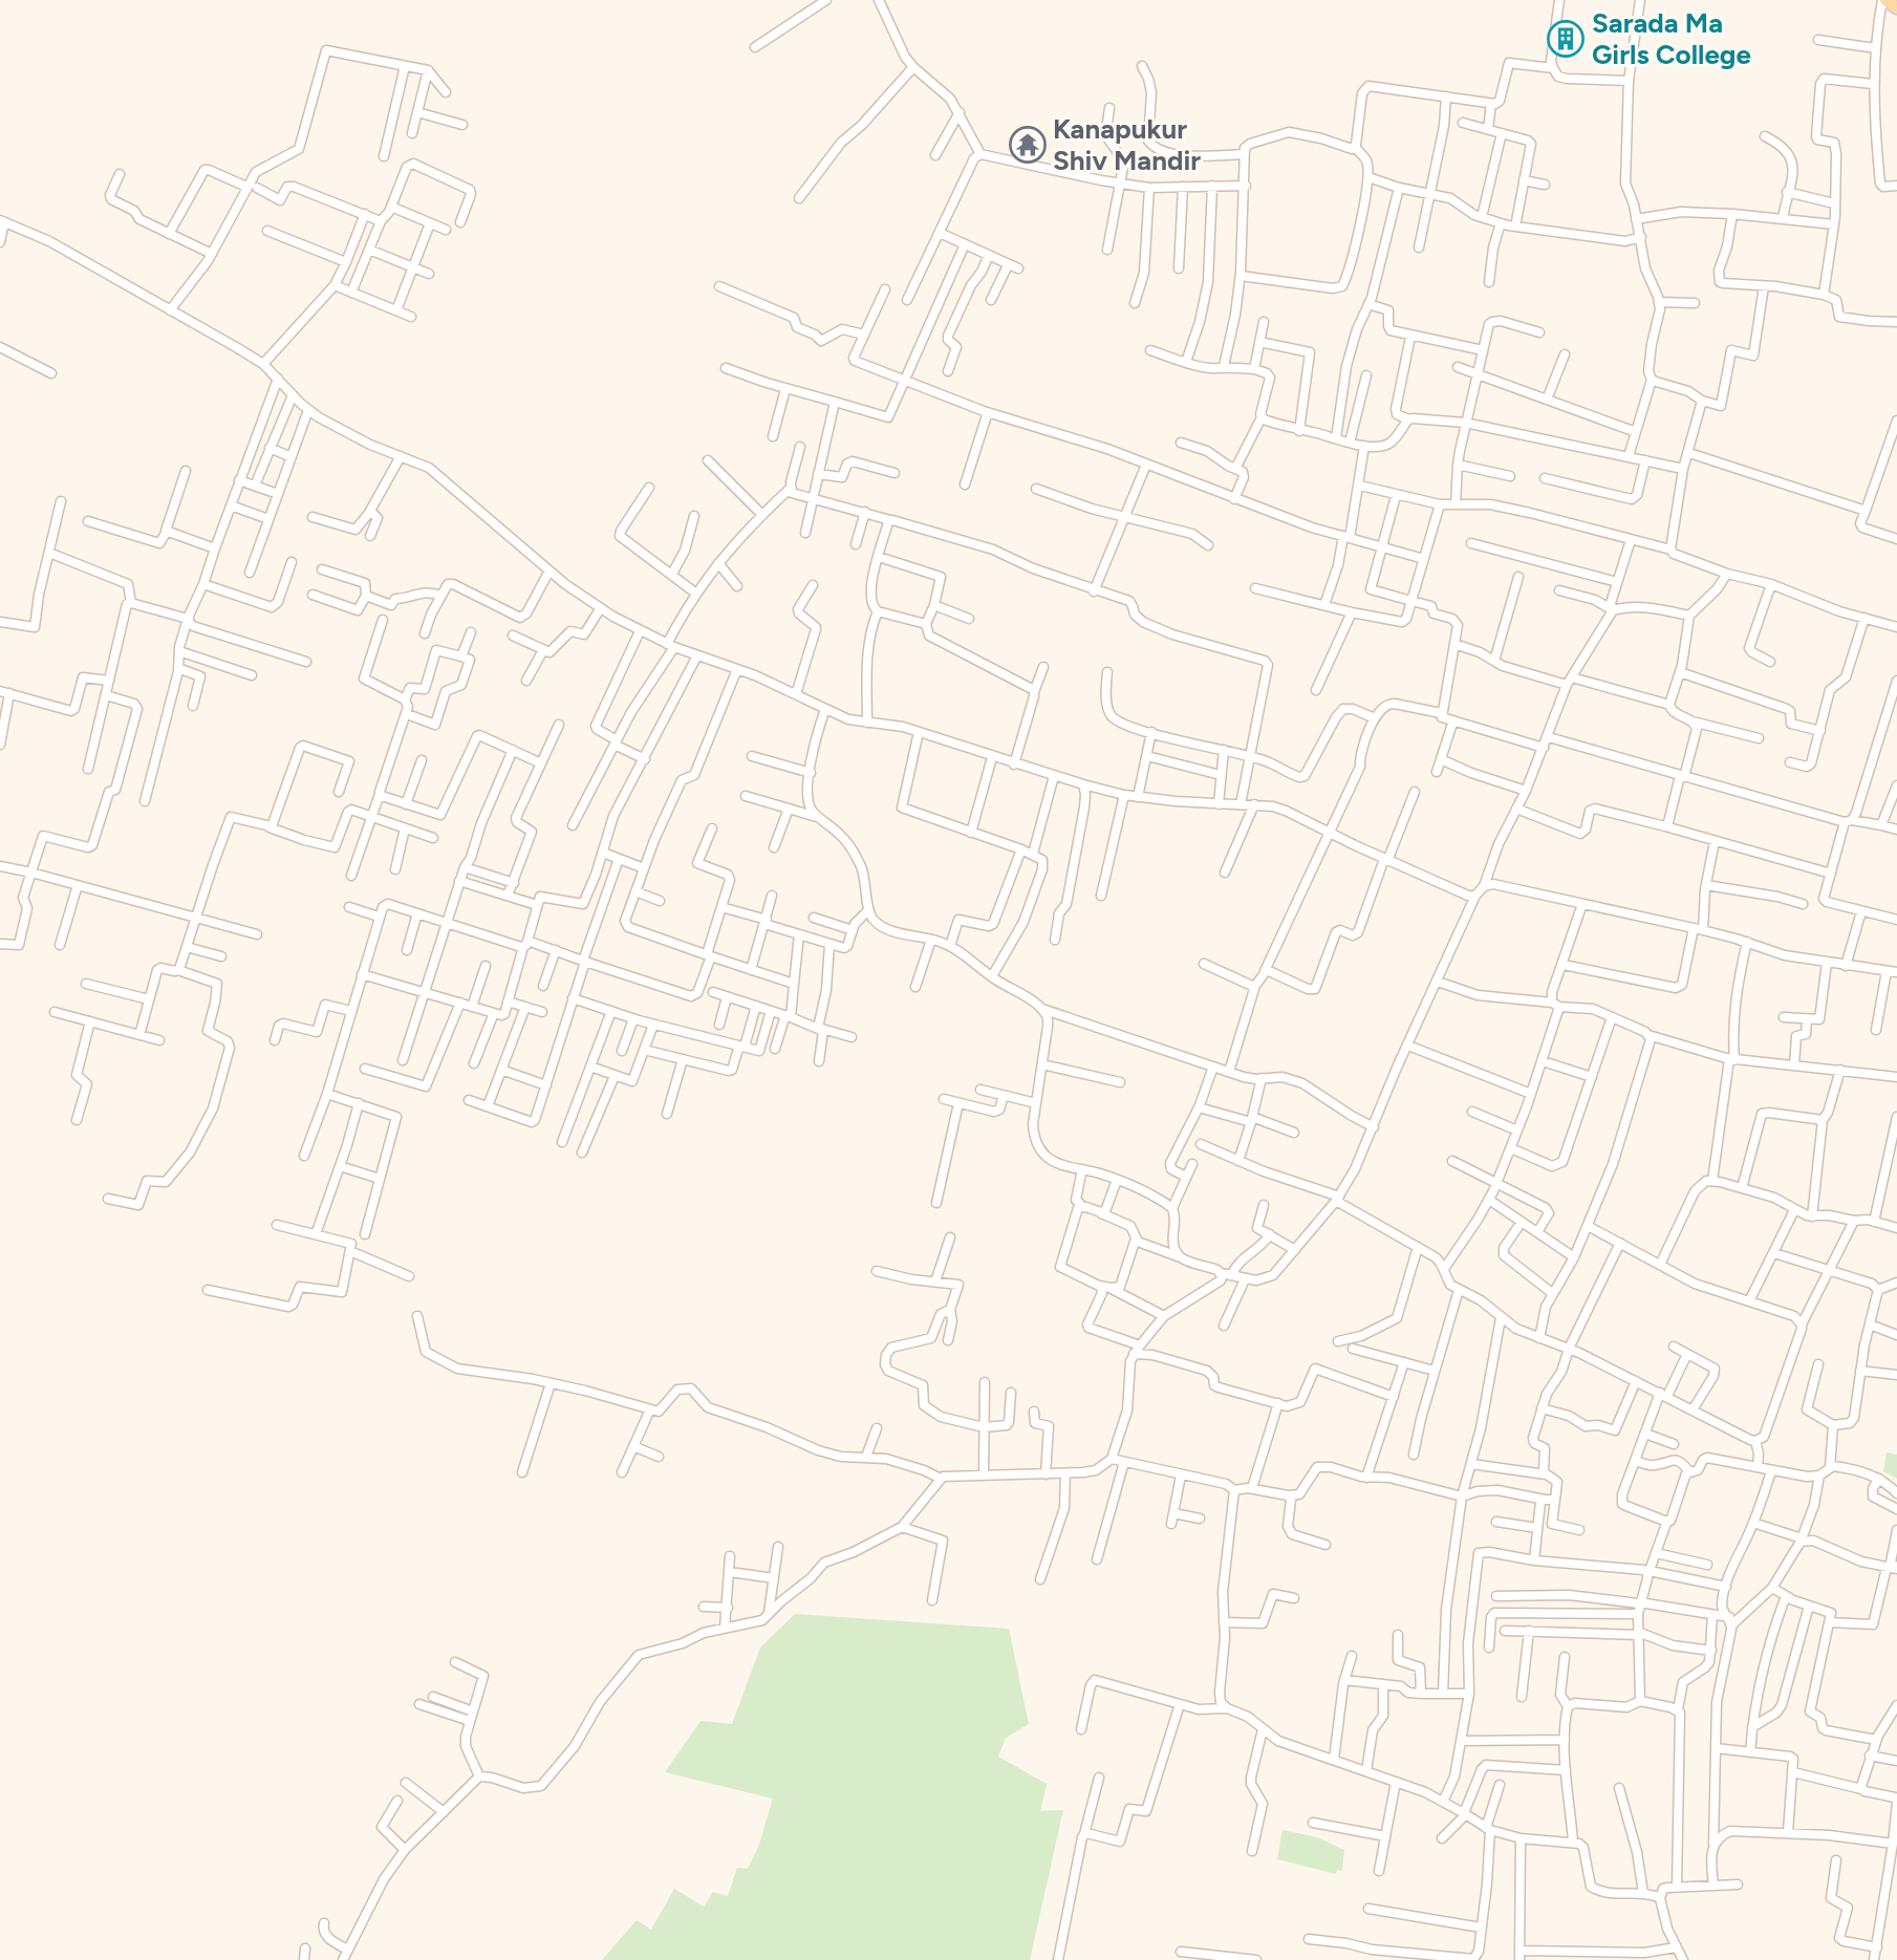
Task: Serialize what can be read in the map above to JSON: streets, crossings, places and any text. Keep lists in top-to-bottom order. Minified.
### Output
{"places":{"building":["Sarada Ma Girls College"],"temple":["Kanapukur Shiv Mandir"]}}
